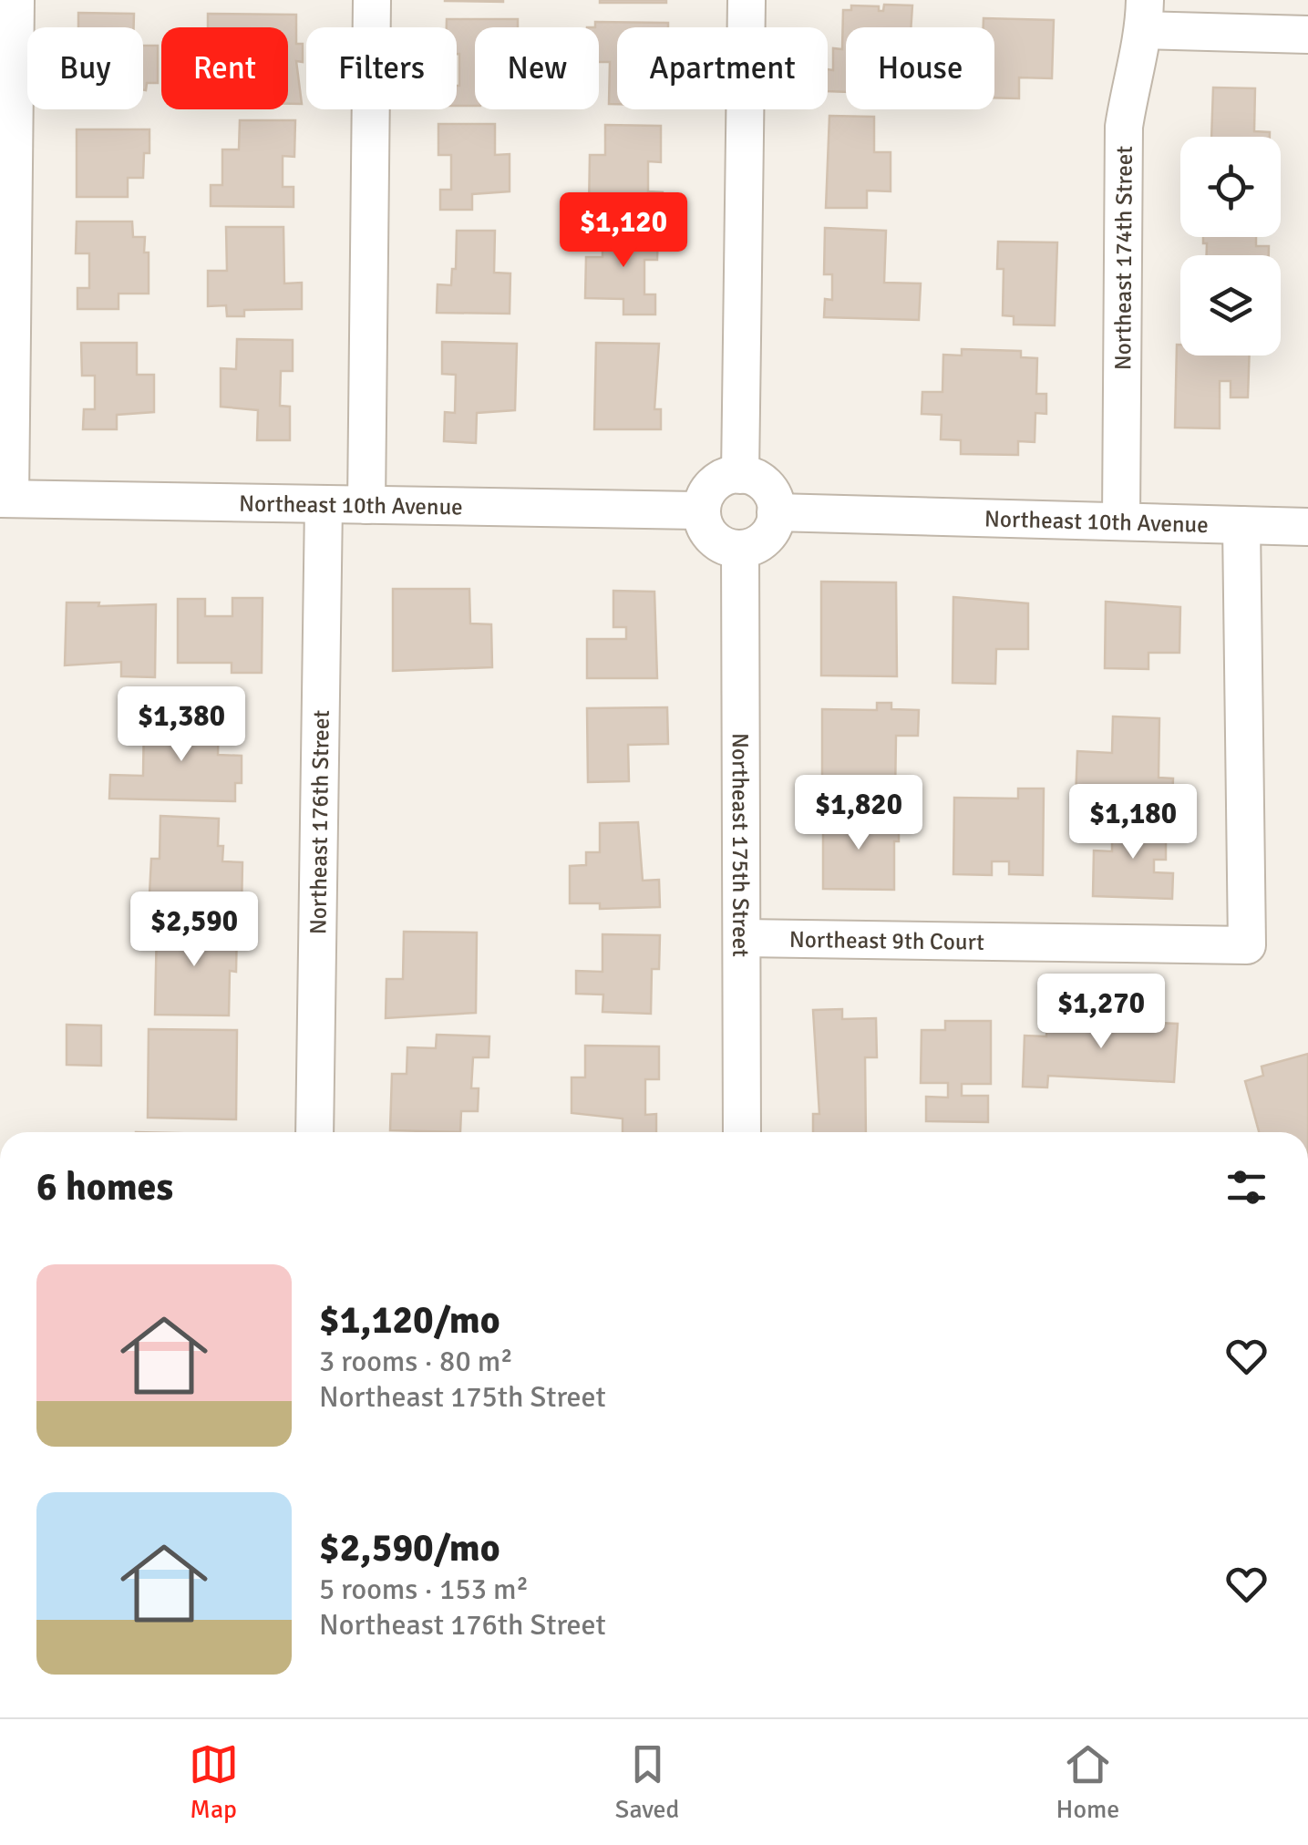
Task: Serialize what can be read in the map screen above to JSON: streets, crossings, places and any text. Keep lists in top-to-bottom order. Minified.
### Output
{"streets":{"street":["Northeast 174th Street","Northeast 10th Avenue","Northeast 176th Street","Northeast 175th Street","Northeast 9th Court"]},"crossings":[["Northeast 174th Street","Northeast 10th Avenue"],["Northeast 10th Avenue","Northeast 176th Street"],["Northeast 10th Avenue","Northeast 175th Street"],["Northeast 10th Avenue","Northeast 9th Court"],["Northeast 175th Street","Northeast 9th Court"]],"page":{"chip":["Buy","Rent","Filters","New","Apartment","House"],"price":["$1,120","$1,380","$1,820","$1,180","$2,590","$1,270"],"heading":"6 homes","list":[{"name":"$1,120/mo","note":"3 rooms · 80 m² · Northeast 175th Street"},{"name":"$2,590/mo","note":"5 rooms · 153 m² · Northeast 176th Street"}],"tabs":["Map","Saved","Home"]}}
